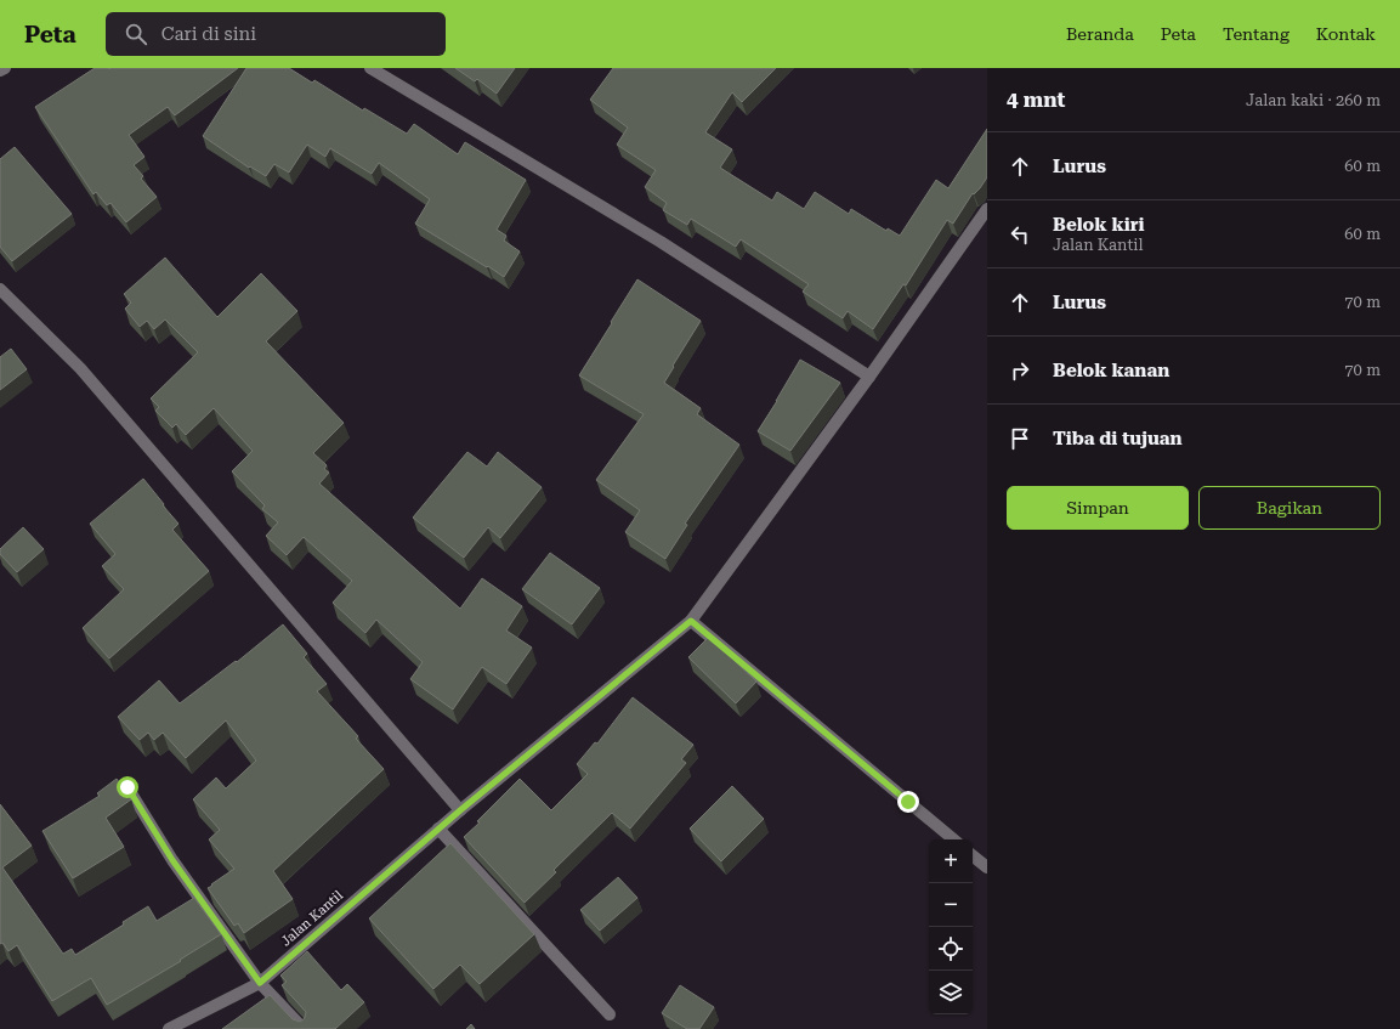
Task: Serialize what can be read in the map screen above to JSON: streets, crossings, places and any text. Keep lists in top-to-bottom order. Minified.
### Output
{"streets":{"street":["Jalan Kantil"]},"page":{"header":"Peta","search":"Cari di sini","nav":["Beranda","Peta","Tentang","Kontak"],"heading":["4 mnt","Jalan kaki · 260 m"],"list":[["Lurus","60 m"],["Belok kiri","Jalan Kantil","60 m"],["Lurus","70 m"],["Belok kanan","70 m"],"Tiba di tujuan"],"buttons":["Simpan","Bagikan"],"map_buttons":["+","−"]}}
